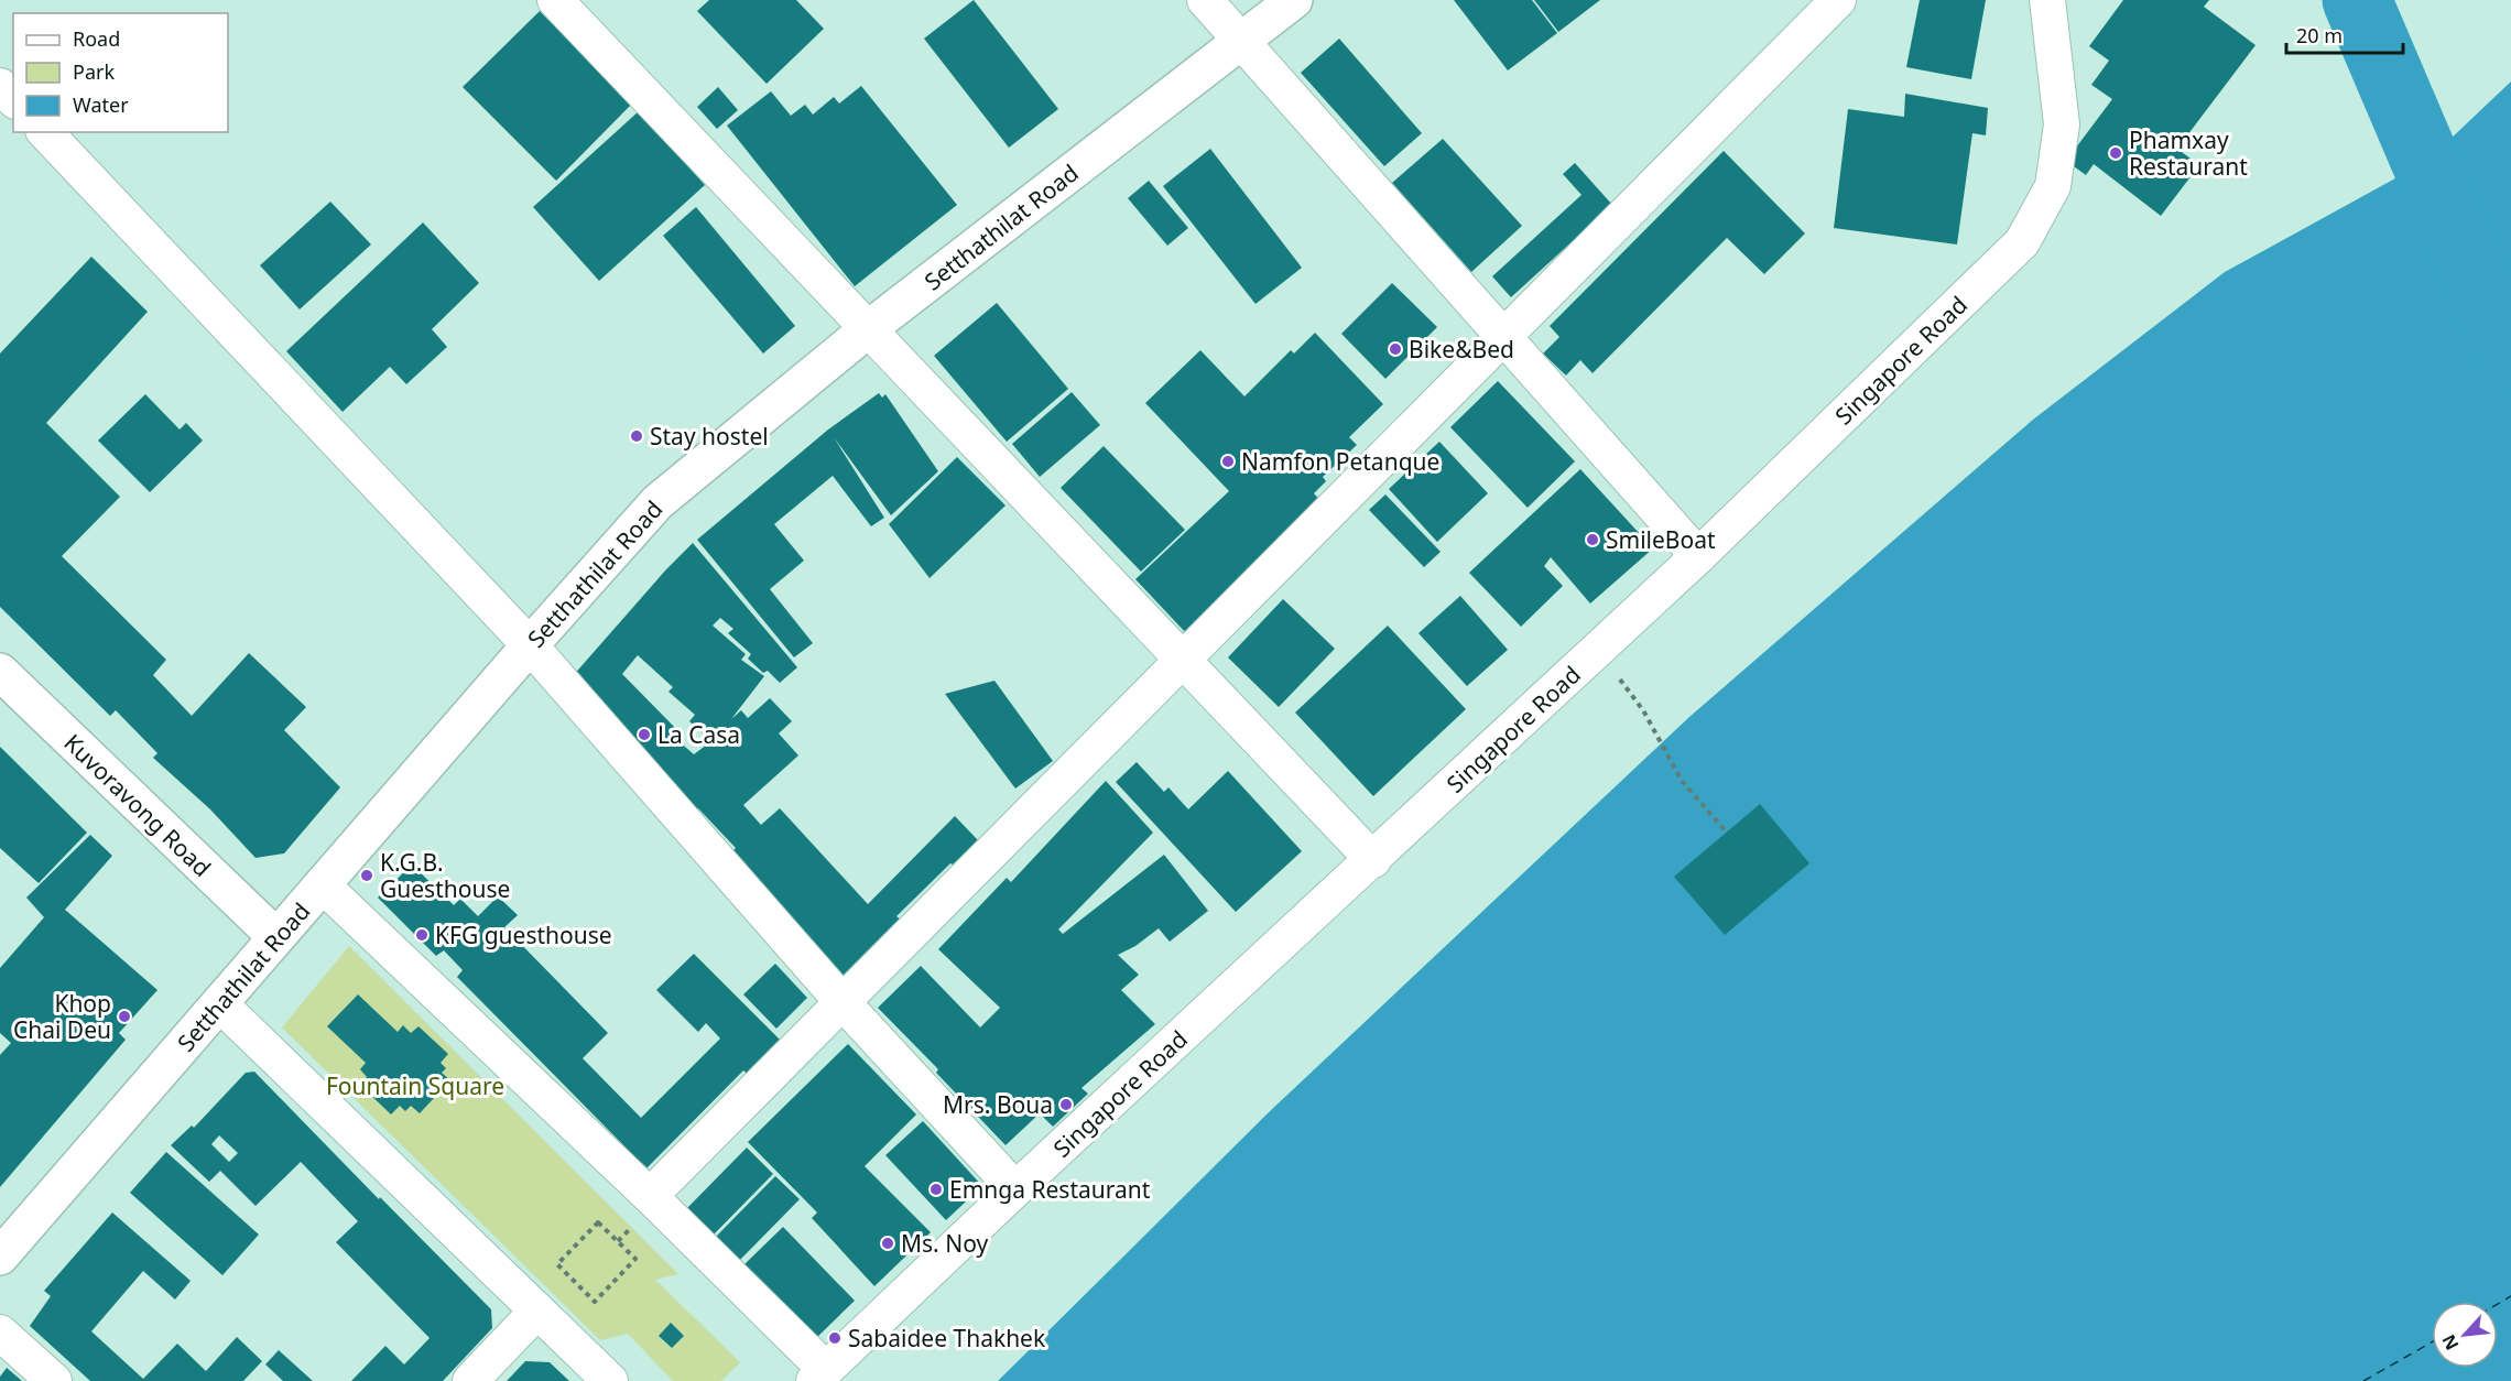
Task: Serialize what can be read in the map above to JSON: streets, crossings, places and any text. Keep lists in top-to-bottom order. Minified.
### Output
{"streets":{"street":["Setthathilat Road","Singapore Road","Kuvoravong Road"]},"crossings":[["Setthathilat Road","Kuvoravong Road"]],"parks":["Fountain Square"],"places":["Phamxay Restaurant","Bike&Bed","Stay hostel","Namfon Petanque","SmileBoat","La Casa","K.G.B. Guesthouse","KFG guesthouse","Khop Chai Deu","Mrs. Boua","Emnga Restaurant","Ms. Noy","Sabaidee Thakhek"],"legend":["Road","Park","Water"],"scale_bar":"20 m","north":"bottom left"}
